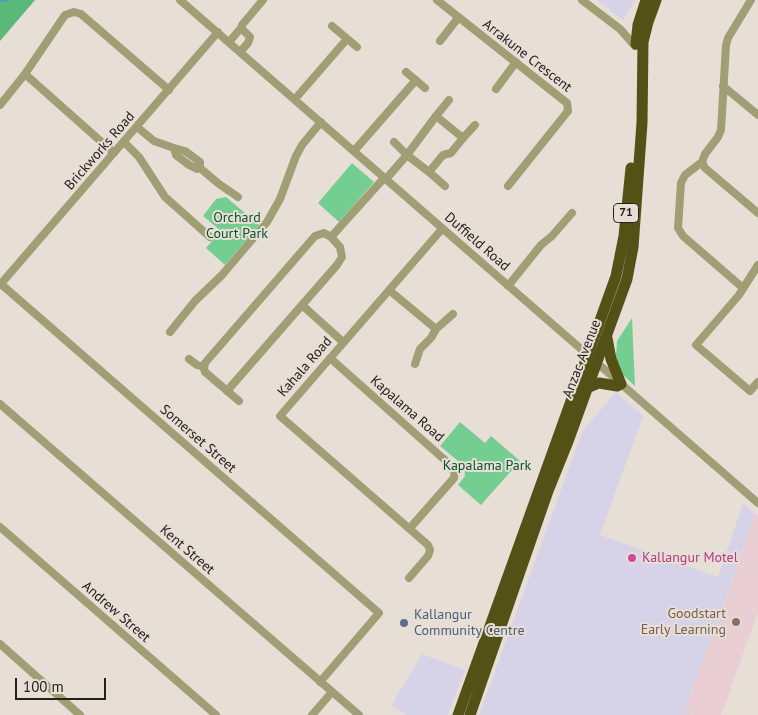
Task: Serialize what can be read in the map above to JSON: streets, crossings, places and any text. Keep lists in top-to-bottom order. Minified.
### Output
{"streets":{"highway":["71","Anzac Avenue"],"street":["Arrakune Crescent","Brickworks Road","Duffield Road","Kahala Road","Kapalama Road","Somerset Street","Kent Street","Andrew Street"]},"crossings":[["Brickworks Road","Duffield Road"],["Brickworks Road","Somerset Street"],["Duffield Road","Anzac Avenue"],["Duffield Road","Kahala Road"],["Kahala Road","Kapalama Road"],["Somerset Street","Kent Street"]],"parks":["Orchard Court Park","Kapalama Park"],"places":["Kallangur Motel","Goodstart Early Learning","Kallangur Community Centre"],"scale_bar":"100 m"}
